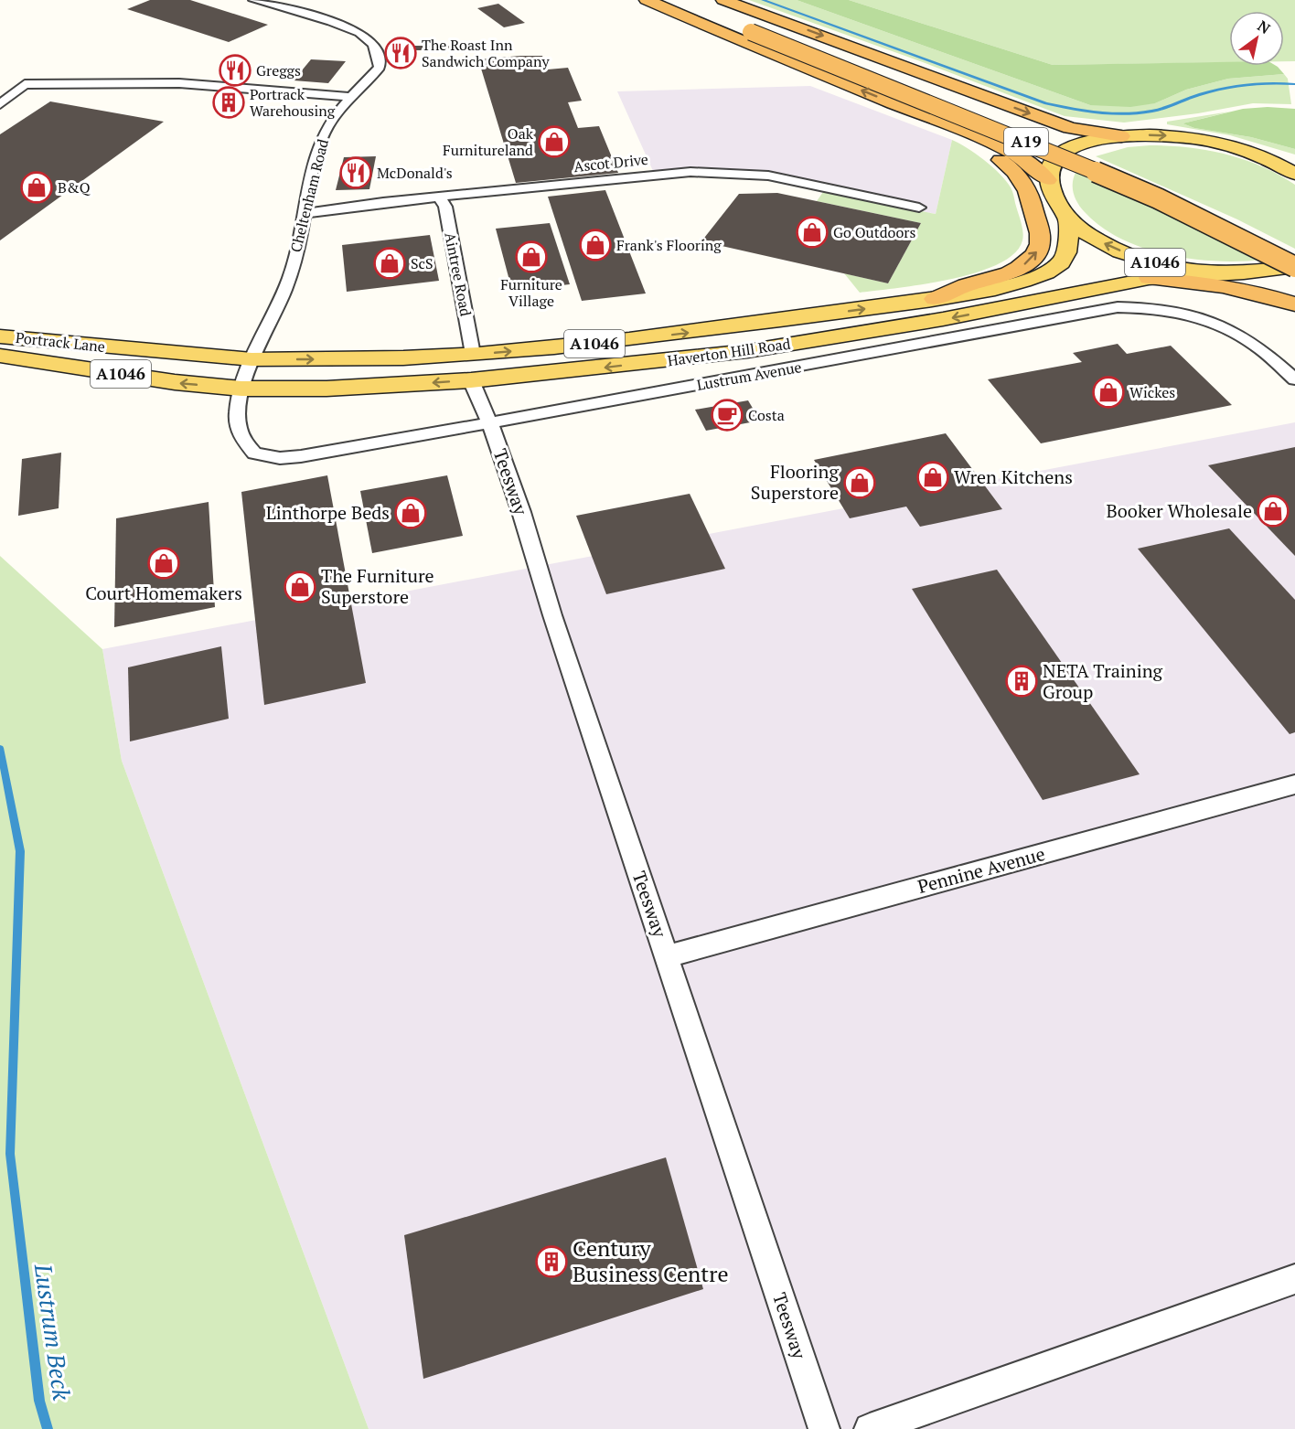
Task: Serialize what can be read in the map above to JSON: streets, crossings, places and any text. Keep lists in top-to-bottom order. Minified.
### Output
{"streets":{"highway":["A19","A1046"],"main road":["Portrack Lane","Haverton Hill Road"],"street":["Ascot Drive","Cheltenham Road","Aintree Road","Lustrum Avenue","Teesway","Pennine Avenue"]},"crossings":[["A19","A1046"],["Ascot Drive","Cheltenham Road"],["Ascot Drive","Aintree Road"],["Cheltenham Road","Portrack Lane"],["Cheltenham Road","Haverton Hill Road"],["Cheltenham Road","Lustrum Avenue"],["A1046","Haverton Hill Road"],["Aintree Road","Haverton Hill Road"],["Portrack Lane","Haverton Hill Road"],["Portrack Lane","Lustrum Avenue"],["Haverton Hill Road","Lustrum Avenue"],["Haverton Hill Road","Teesway"],["Lustrum Avenue","Teesway"],["Teesway","Pennine Avenue"]],"water":["Lustrum Beck"],"places":{"restaurant":["The Roast Inn Sandwich Company","Greggs","McDonald's"],"building":["Portrack Warehousing","NETA Training Group","Century Business Centre"],"shop":["Oak Furnitureland","B&Q","Go Outdoors","Frank's Flooring","Furniture Village","ScS","Wickes","Wren Kitchens","Flooring Superstore","Booker Wholesale","Linthorpe Beds","Court Homemakers","The Furniture Superstore"],"cafe":["Costa"]},"north":"top right"}
